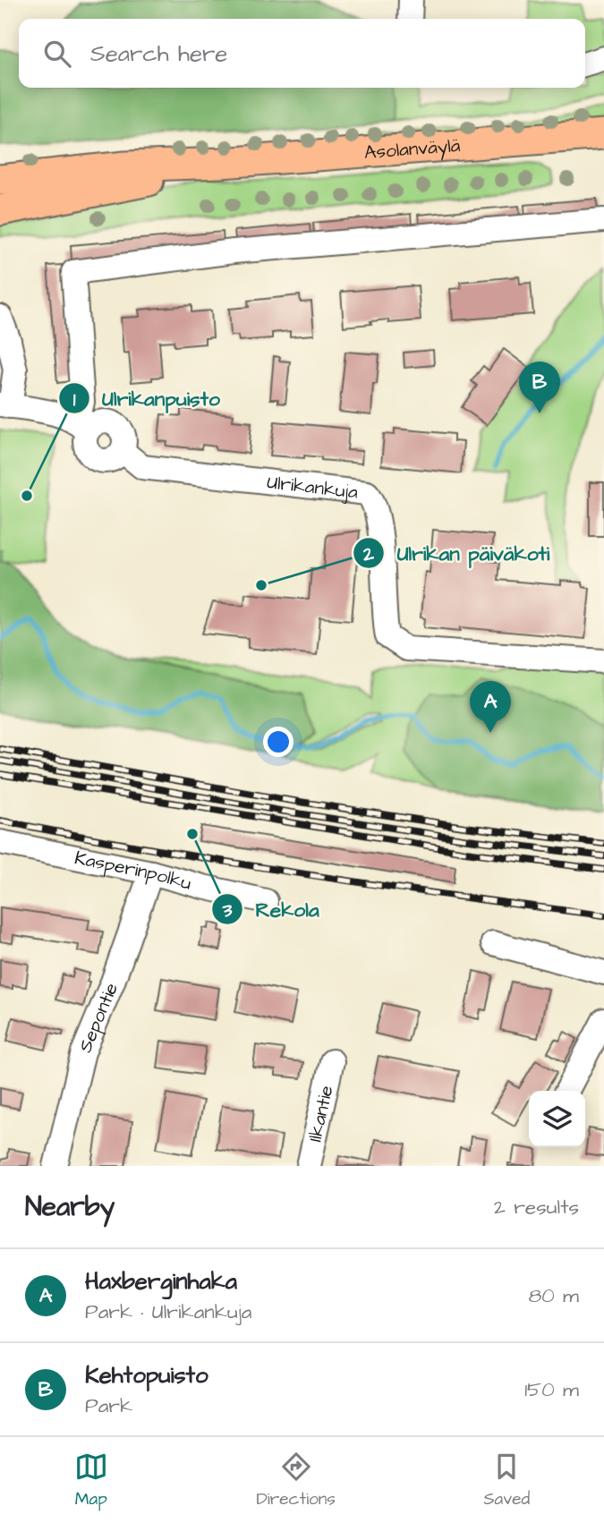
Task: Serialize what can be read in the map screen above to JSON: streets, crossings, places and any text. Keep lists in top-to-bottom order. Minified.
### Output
{"streets":{"main road":["Asolanväylä"],"street":["Ulrikankuja","Kasperinpolku","Sepontie","Ilkantie"]},"crossings":[["Kasperinpolku","Sepontie"]],"places":["Ulrikanpuisto","Ulrikan päiväkoti","Rekola"],"page":{"search":"Search here","pins":["B","A"],"heading":["Nearby","2 results"],"list":[{"mark":"A","name":"Haxberginhaka","note":"Park · Ulrikankuja","value":"80 m"},{"mark":"B","name":"Kehtopuisto","note":"Park","value":"150 m"}],"nav":["Map","Directions","Saved"]}}
